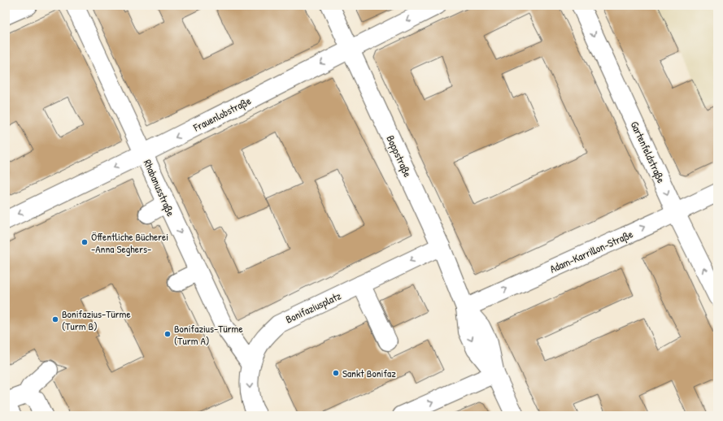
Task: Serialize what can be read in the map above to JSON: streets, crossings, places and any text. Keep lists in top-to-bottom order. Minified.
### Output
{"streets":{"street":["Frauenlobstraße","Gartenfeldstraße","Boppstraße","Rhabanusstraße","Adam-Karrillon-Straße","Bonifaziusplatz"]},"crossings":[["Frauenlobstraße","Boppstraße"],["Frauenlobstraße","Rhabanusstraße"],["Gartenfeldstraße","Adam-Karrillon-Straße"],["Boppstraße","Adam-Karrillon-Straße"],["Boppstraße","Bonifaziusplatz"],["Rhabanusstraße","Bonifaziusplatz"]],"one_way":["Frauenlobstraße","Adam-Karrillon-Straße"],"places":["Öffentliche Bücherei -Anna Seghers-","Bonifazius-Türme (Turm B)","Bonifazius-Türme (Turm A)","Sankt Bonifaz"]}
